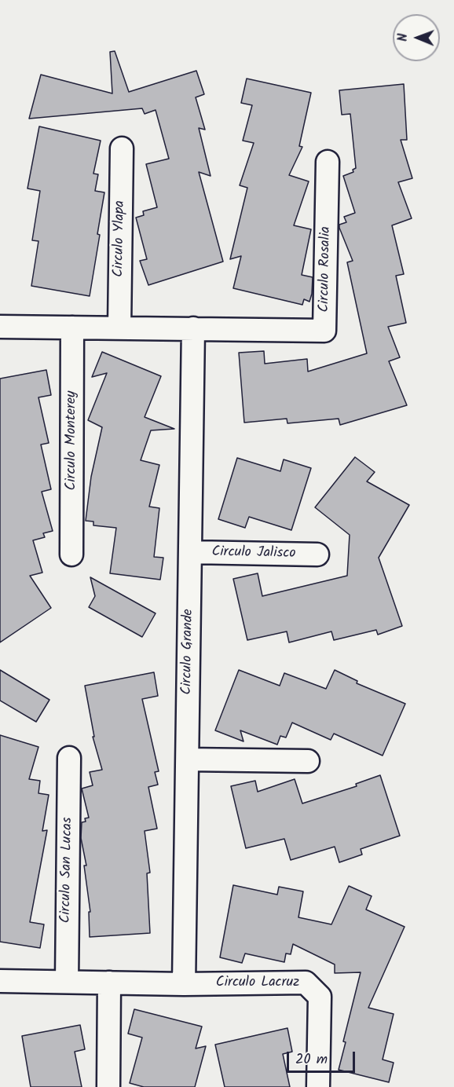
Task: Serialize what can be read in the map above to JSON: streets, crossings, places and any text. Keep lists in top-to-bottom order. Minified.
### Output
{"streets":{"street":["Circulo Ylapa","Circulo Rosalia","Circulo Monterey","Circulo Jalisco","Circulo Grande","Circulo San Lucas","Circulo Lacruz"]},"crossings":[["Circulo Rosalia","Circulo Grande"],["Circulo Jalisco","Circulo Grande"],["Circulo Grande","Circulo Lacruz"]],"scale_bar":"20 m","north":"left"}
